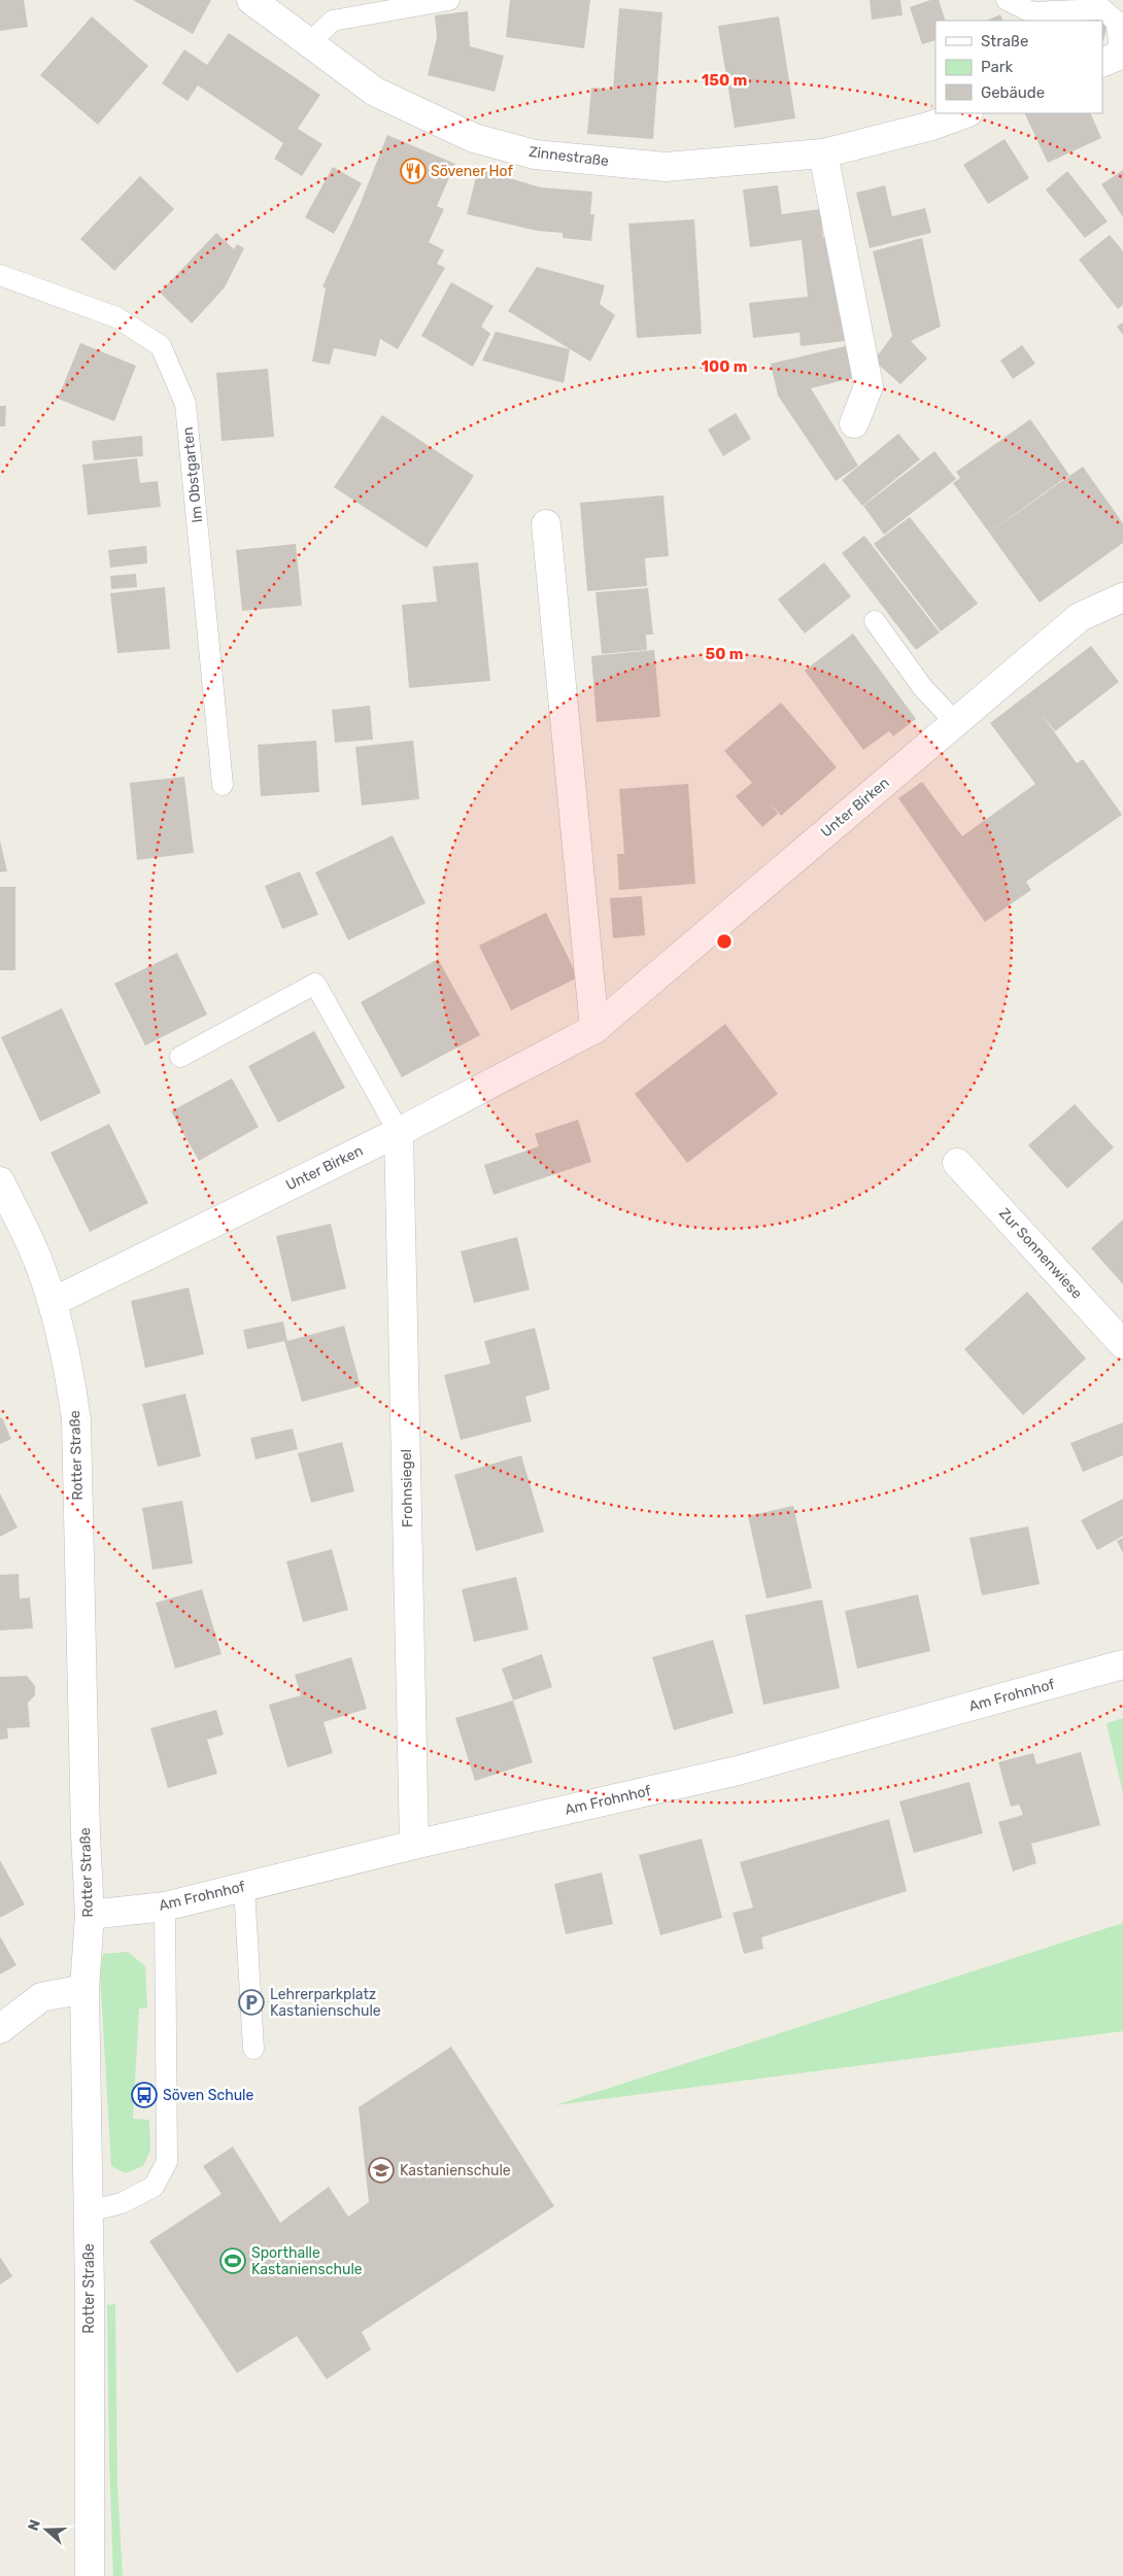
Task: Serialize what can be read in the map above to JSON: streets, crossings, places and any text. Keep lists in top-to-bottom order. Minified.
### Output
{"streets":{"street":["Zinnestraße","Unter Birken","Zur Sonnenwiese","Rotter Straße","Frohnsiegel","Am Frohnhof"],"lane":["Im Obstgarten"]},"crossings":[["Unter Birken","Rotter Straße"],["Unter Birken","Frohnsiegel"],["Rotter Straße","Am Frohnhof"],["Frohnsiegel","Am Frohnhof"]],"places":{"restaurant":["Sövener Hof"],"parking":["Lehrerparkplatz Kastanienschule"],"bus stop":["Söven Schule"],"school or university":["Kastanienschule"],"sports":["Sporthalle Kastanienschule"]},"legend":["Straße","Park","Gebäude"],"north":"left","rings":["150 m","100 m","50 m"]}
